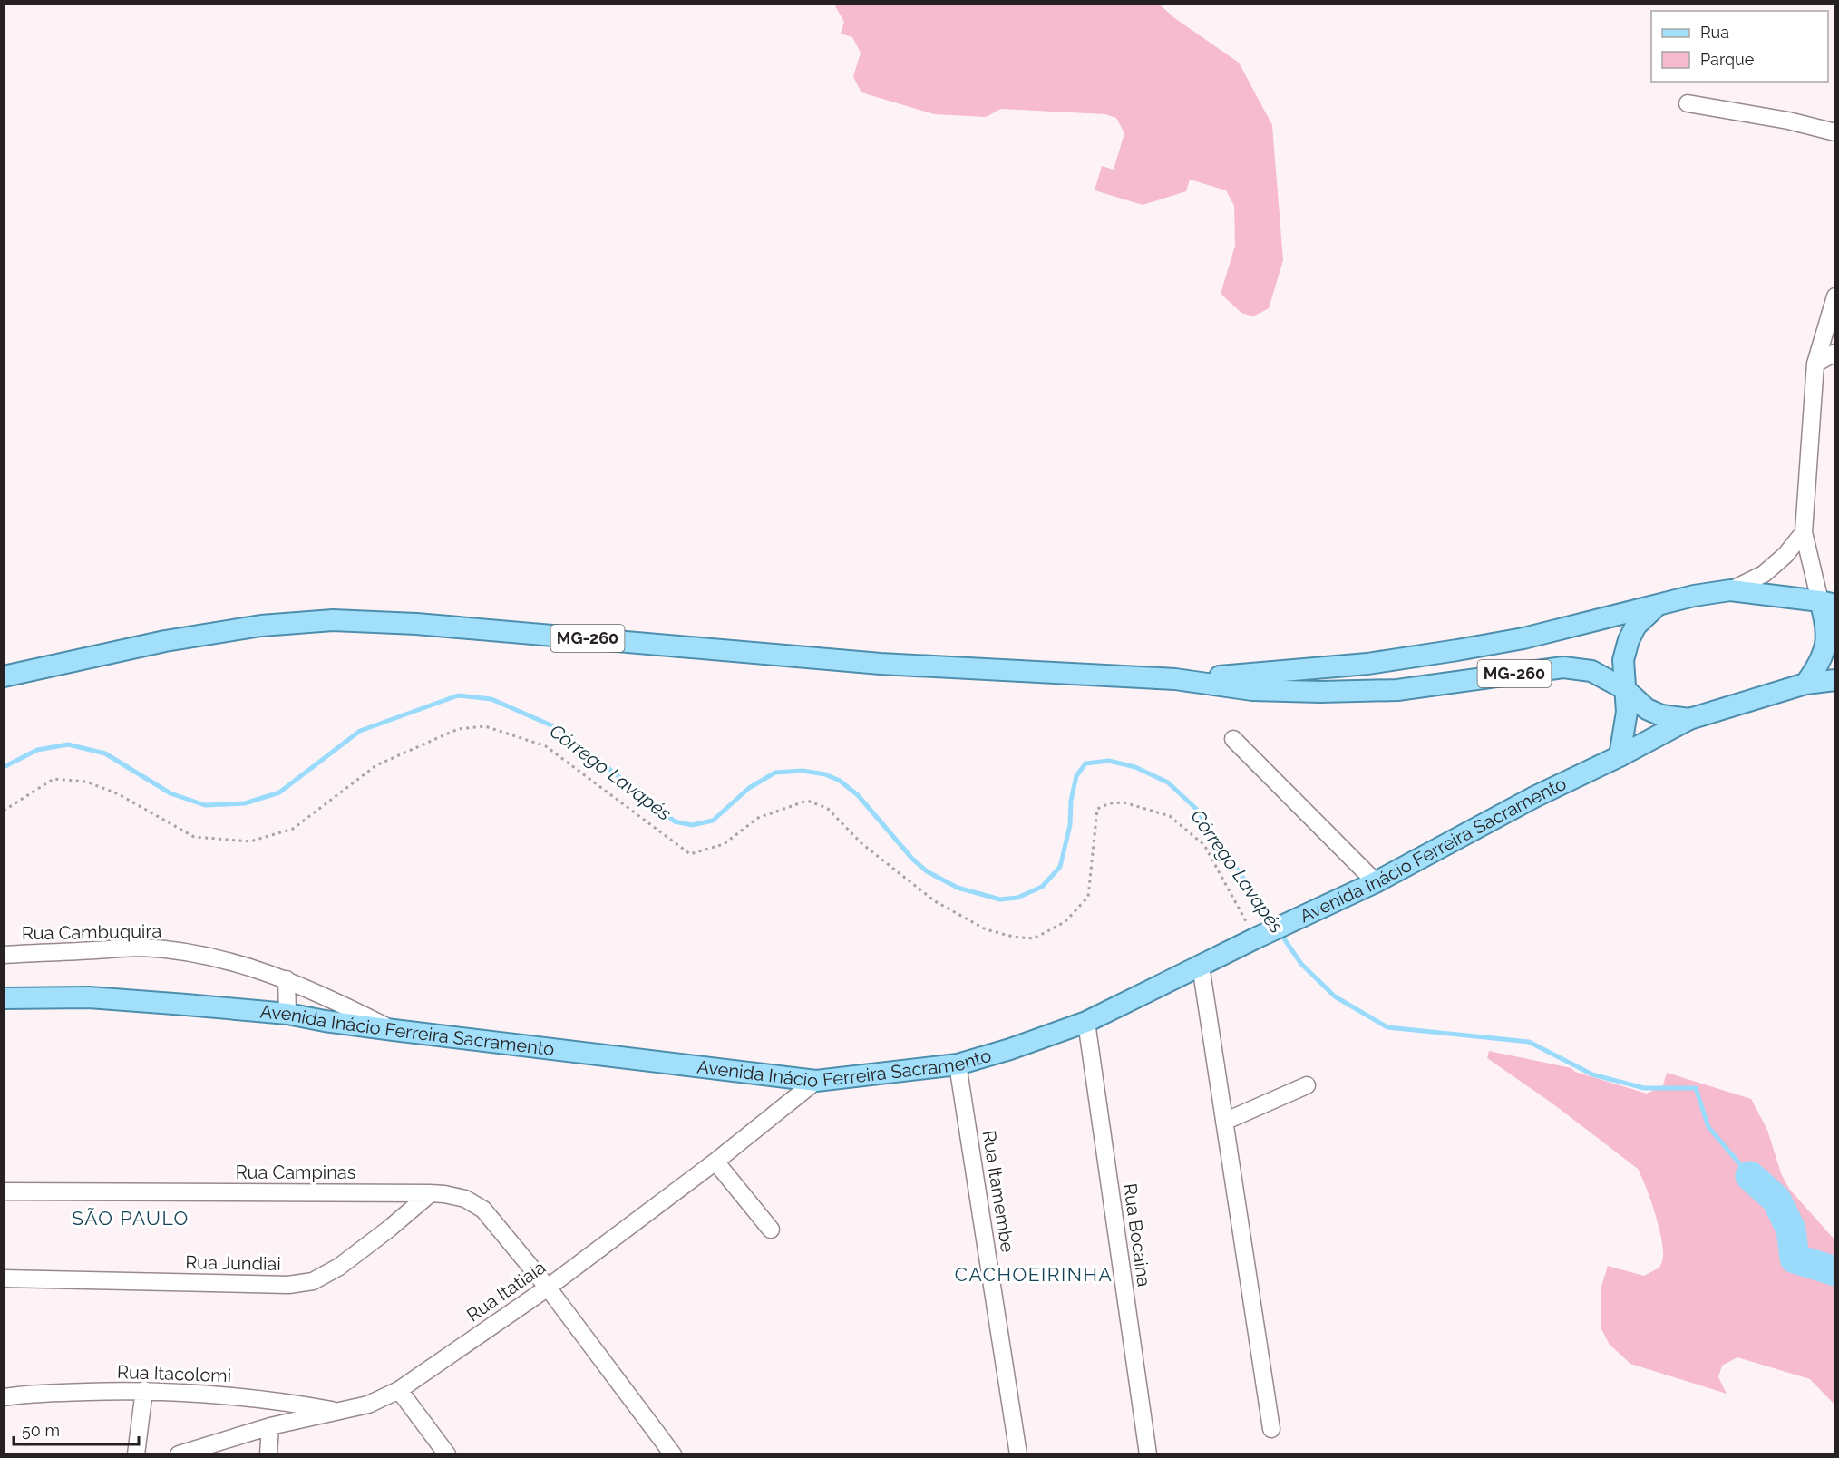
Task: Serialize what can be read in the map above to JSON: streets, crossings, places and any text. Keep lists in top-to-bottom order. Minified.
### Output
{"streets":{"main road":["MG-260","Avenida Inácio Ferreira Sacramento"],"street":["Rua Cambuquira","Rua Campinas","Rua Itamembe","Rua Bocaina","Rua Jundiai","Rua Itatiaia","Rua Itacolomi"]},"crossings":[["MG-260","Avenida Inácio Ferreira Sacramento"],["Avenida Inácio Ferreira Sacramento","Rua Cambuquira"],["Avenida Inácio Ferreira Sacramento","Rua Itamembe"],["Avenida Inácio Ferreira Sacramento","Rua Bocaina"],["Avenida Inácio Ferreira Sacramento","Rua Itatiaia"],["Rua Campinas","Rua Jundiai"],["Rua Campinas","Rua Itatiaia"],["Rua Itatiaia","Rua Itacolomi"]],"districts":["SÃO PAULO","CACHOEIRINHA"],"water":["Córrego Lavapés"],"legend":["Rua","Parque"],"scale_bar":"50 m"}
